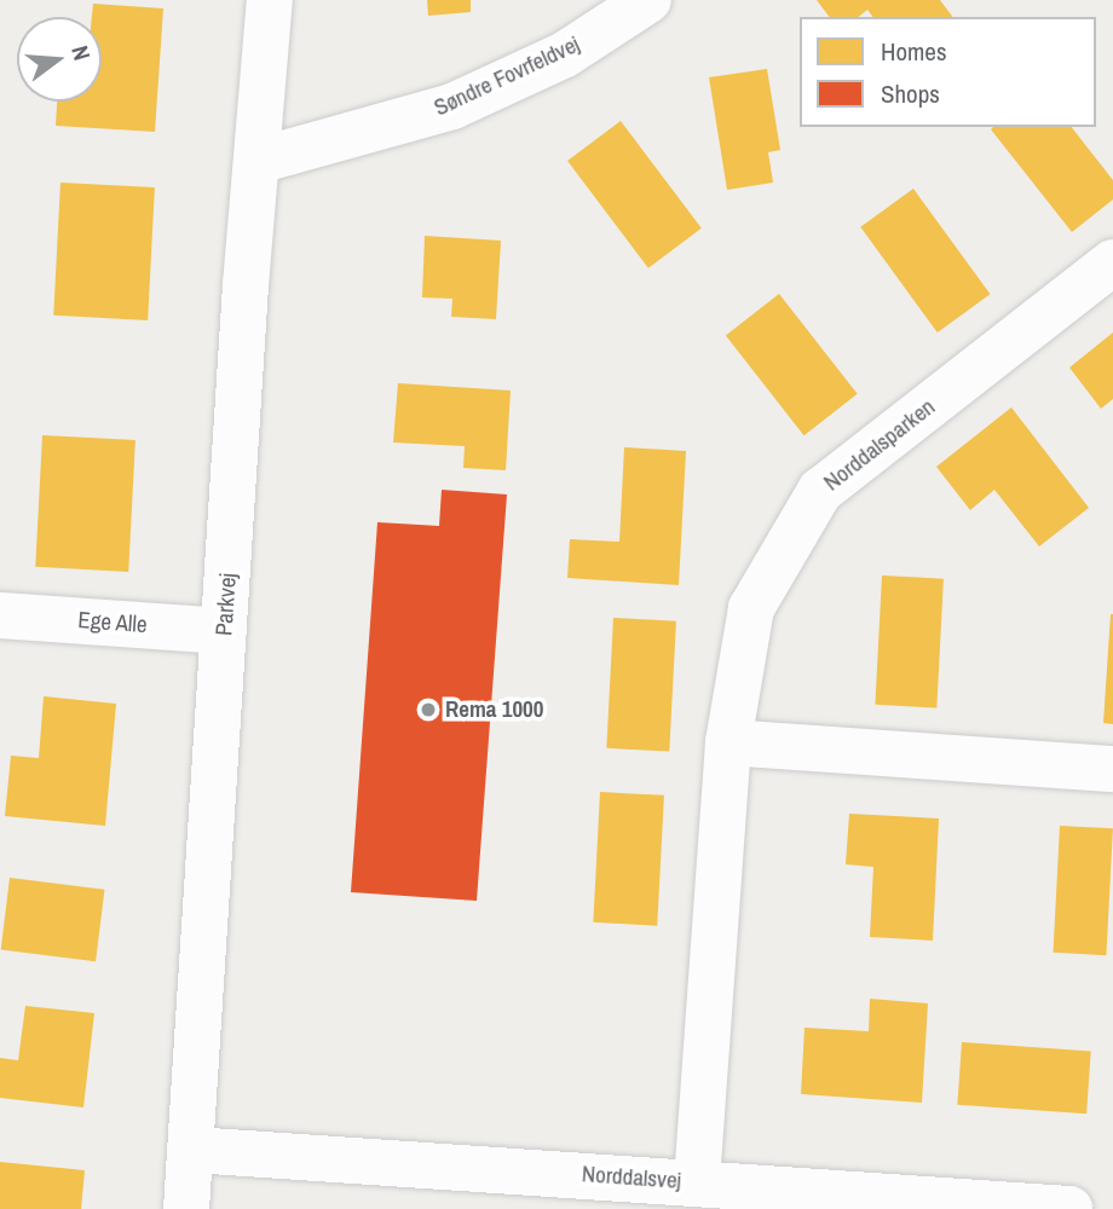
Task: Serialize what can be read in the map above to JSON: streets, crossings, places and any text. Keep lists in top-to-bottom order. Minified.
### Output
{"streets":{"street":["Søndre Fovrfeldvej","Norddalsparken","Parkvej","Ege Alle","Norddalsvej"]},"crossings":[["Søndre Fovrfeldvej","Parkvej"],["Norddalsparken","Norddalsvej"],["Parkvej","Ege Alle"],["Parkvej","Norddalsvej"]],"places":["Rema 1000"],"legend":["Homes","Shops"],"north":"right"}
